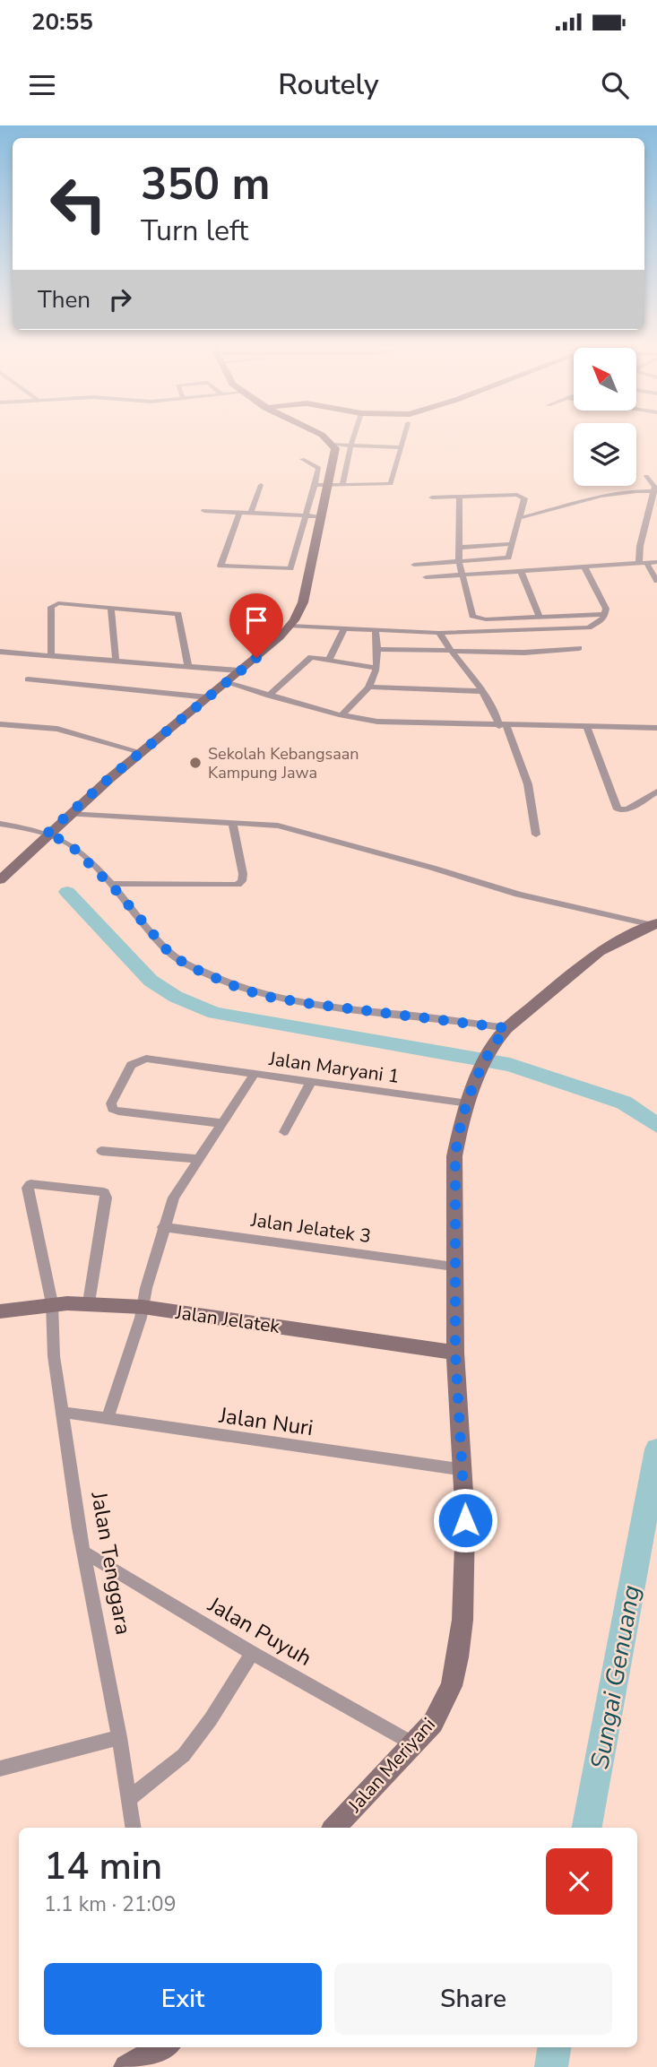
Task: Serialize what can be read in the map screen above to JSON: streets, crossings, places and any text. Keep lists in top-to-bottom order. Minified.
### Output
{"streets":{"street":["Jalan Maryani 1","Jalan Jelatek 3","Jalan Jelatek","Jalan Nuri","Jalan Tenggara","Jalan Puyuh","Jalan Meriyani"]},"crossings":[["Jalan Maryani 1","Jalan Meriyani"],["Jalan Jelatek 3","Jalan Meriyani"],["Jalan Jelatek","Jalan Tenggara"],["Jalan Jelatek","Jalan Meriyani"],["Jalan Nuri","Jalan Tenggara"],["Jalan Nuri","Jalan Meriyani"],["Jalan Tenggara","Jalan Puyuh"],["Jalan Puyuh","Jalan Meriyani"]],"water":["Sungai Genuang"],"places":["Sekolah Kebangsaan Kampung Jawa"],"north":"top left","page":{"status":"20:55","header":"Routely","turn":["350 m","Turn left"],"then":"Then","heading":["14 min","1.1 km · 21:09"],"buttons":["Exit","Share"]}}
